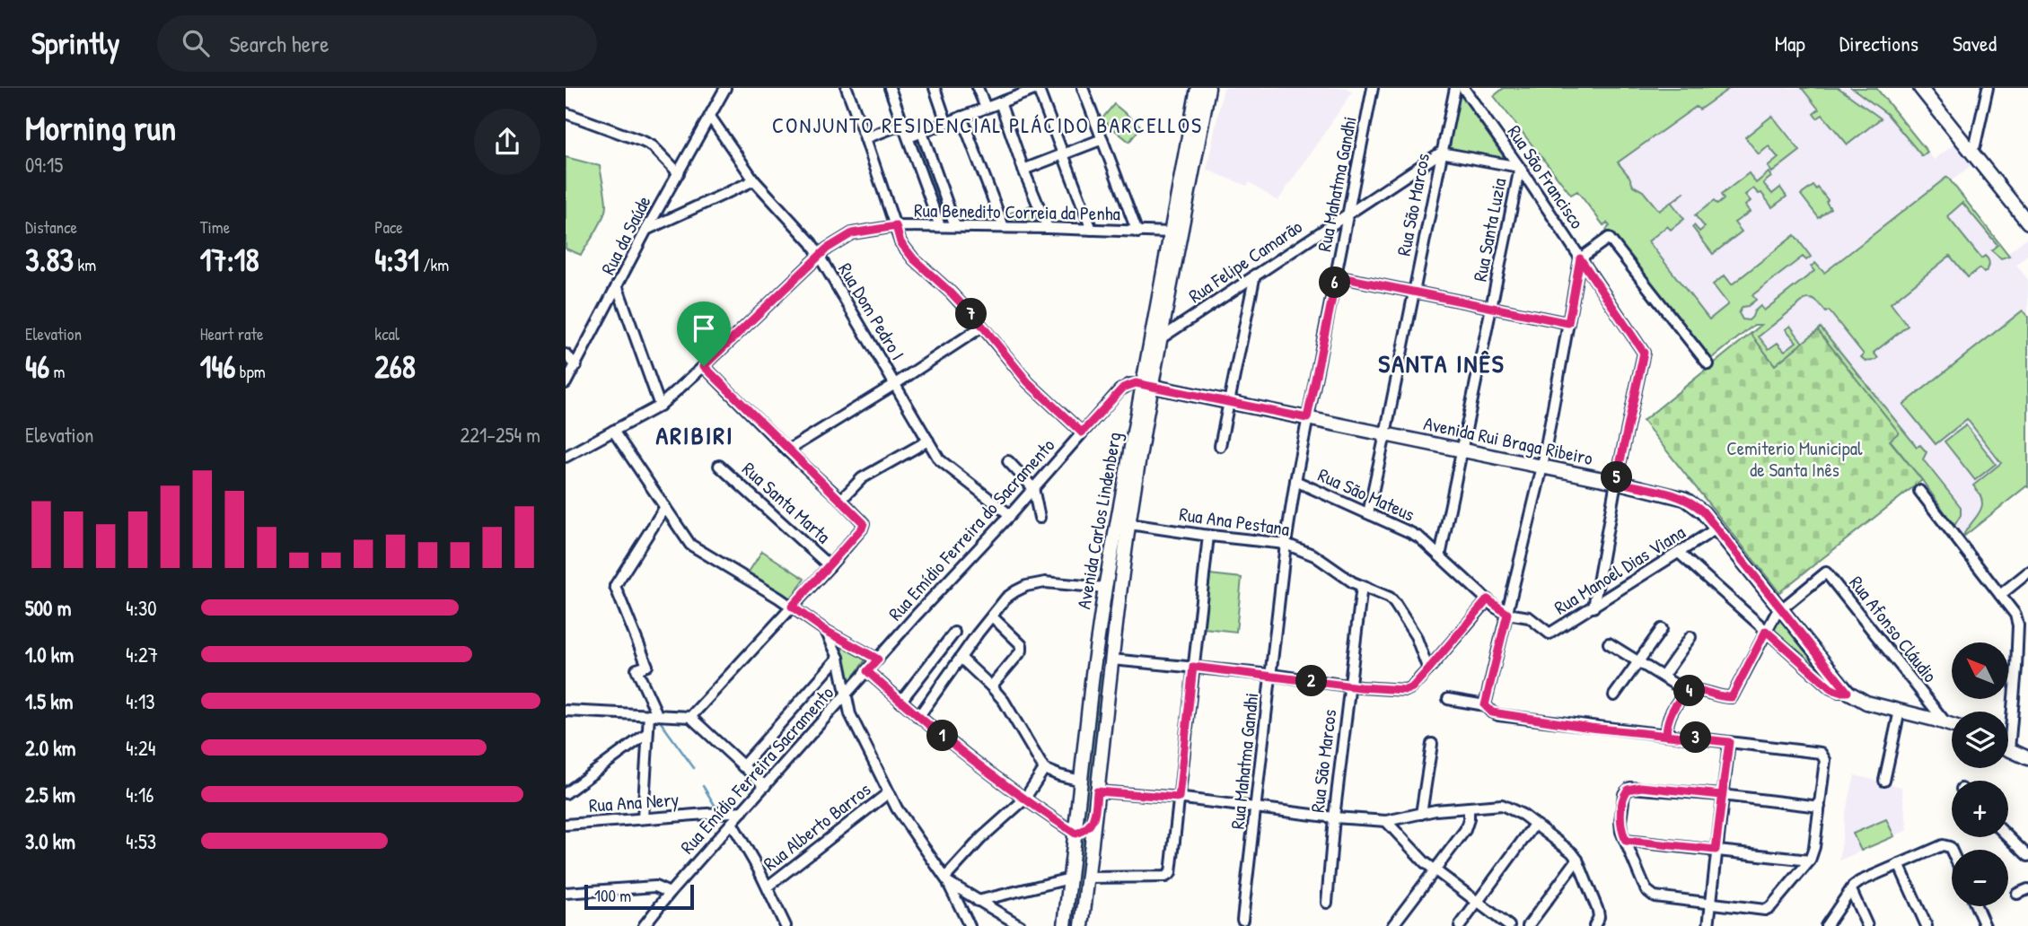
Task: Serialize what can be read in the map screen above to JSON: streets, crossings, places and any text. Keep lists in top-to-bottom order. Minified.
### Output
{"streets":{"main road":["Avenida Rui Braga Ribeiro","Avenida Carlos Lindenberg"],"street":["Rua São Francisco","Rua Mahatma Gandhi","Rua São Marcos","Rua Benedito Correia da Penha","Rua Santa Luzia","Rua da Saúde","Rua Felipe Camarão","Rua Dom Pedro I","Rua São Mateus","Rua Santa Marta","Rua Ana Pestana","Rua Emídio Ferreira do Sacramento","Rua Manoel Dias Viana","Rua Afonso Cláudio","Rua Emídio Ferreira Sacramento","Rua Ana Nery","Rua Alberto Barros"]},"crossings":[["Rua São Francisco","Rua Santa Luzia"],["Rua São Francisco","Avenida Rui Braga Ribeiro"],["Rua São Francisco","Rua Manoel Dias Viana"],["Rua Mahatma Gandhi","Rua Felipe Camarão"],["Rua Mahatma Gandhi","Avenida Rui Braga Ribeiro"],["Rua Mahatma Gandhi","Rua São Mateus"],["Rua Mahatma Gandhi","Rua Ana Pestana"],["Rua São Marcos","Rua Felipe Camarão"],["Rua São Marcos","Avenida Rui Braga Ribeiro"],["Rua São Marcos","Rua São Mateus"],["Rua São Marcos","Rua Ana Pestana"],["Rua Benedito Correia da Penha","Rua da Saúde"],["Rua Benedito Correia da Penha","Rua Dom Pedro I"],["Rua Benedito Correia da Penha","Avenida Carlos Lindenberg"],["Rua Santa Luzia","Avenida Rui Braga Ribeiro"],["Rua Santa Luzia","Rua São Mateus"],["Rua da Saúde","Rua Dom Pedro I"],["Rua Felipe Camarão","Avenida Carlos Lindenberg"],["Rua Dom Pedro I","Rua Emídio Ferreira do Sacramento"],["Avenida Rui Braga Ribeiro","Avenida Carlos Lindenberg"],["Avenida Rui Braga Ribeiro","Rua Emídio Ferreira do Sacramento"],["Avenida Rui Braga Ribeiro","Rua Manoel Dias Viana"],["Avenida Rui Braga Ribeiro","Rua Afonso Cláudio"],["Rua São Mateus","Rua Manoel Dias Viana"],["Avenida Carlos Lindenberg","Rua Ana Pestana"],["Avenida Carlos Lindenberg","Rua Emídio Ferreira do Sacramento"],["Rua Emídio Ferreira do Sacramento","Rua Emídio Ferreira Sacramento"],["Rua Emídio Ferreira Sacramento","Rua Ana Nery"]],"districts":["CONJUNTO RESIDENCIAL PLÁCIDO BARCELLOS","SANTA INÊS","ARIBIRI"],"parks":["Cemiterio Municipal de Santa Inês"],"scale_bar":"100 m","north":"top left","page":{"header":"Sprintly","search":"Search here","nav":["Map","Directions","Saved"],"heading":["Morning run","09:15"],"stats":[["Distance","3.83 km"],["Time","17:18"],["Pace","4:31 /km"],["Elevation","46 m"],["Heart rate","146 bpm"],["kcal","268"]],"pins":["6","7","5","2","4","1","3"],"chart":["Elevation","221–254 m"],"list":[{"name":"500 m","note":"4:30"},{"name":"1.0 km","note":"4:27"},{"name":"1.5 km","note":"4:13"},{"name":"2.0 km","note":"4:24"},{"name":"2.5 km","note":"4:16"},{"name":"3.0 km","note":"4:53"}],"map_buttons":["+","−"],"scale":"100 m"}}
